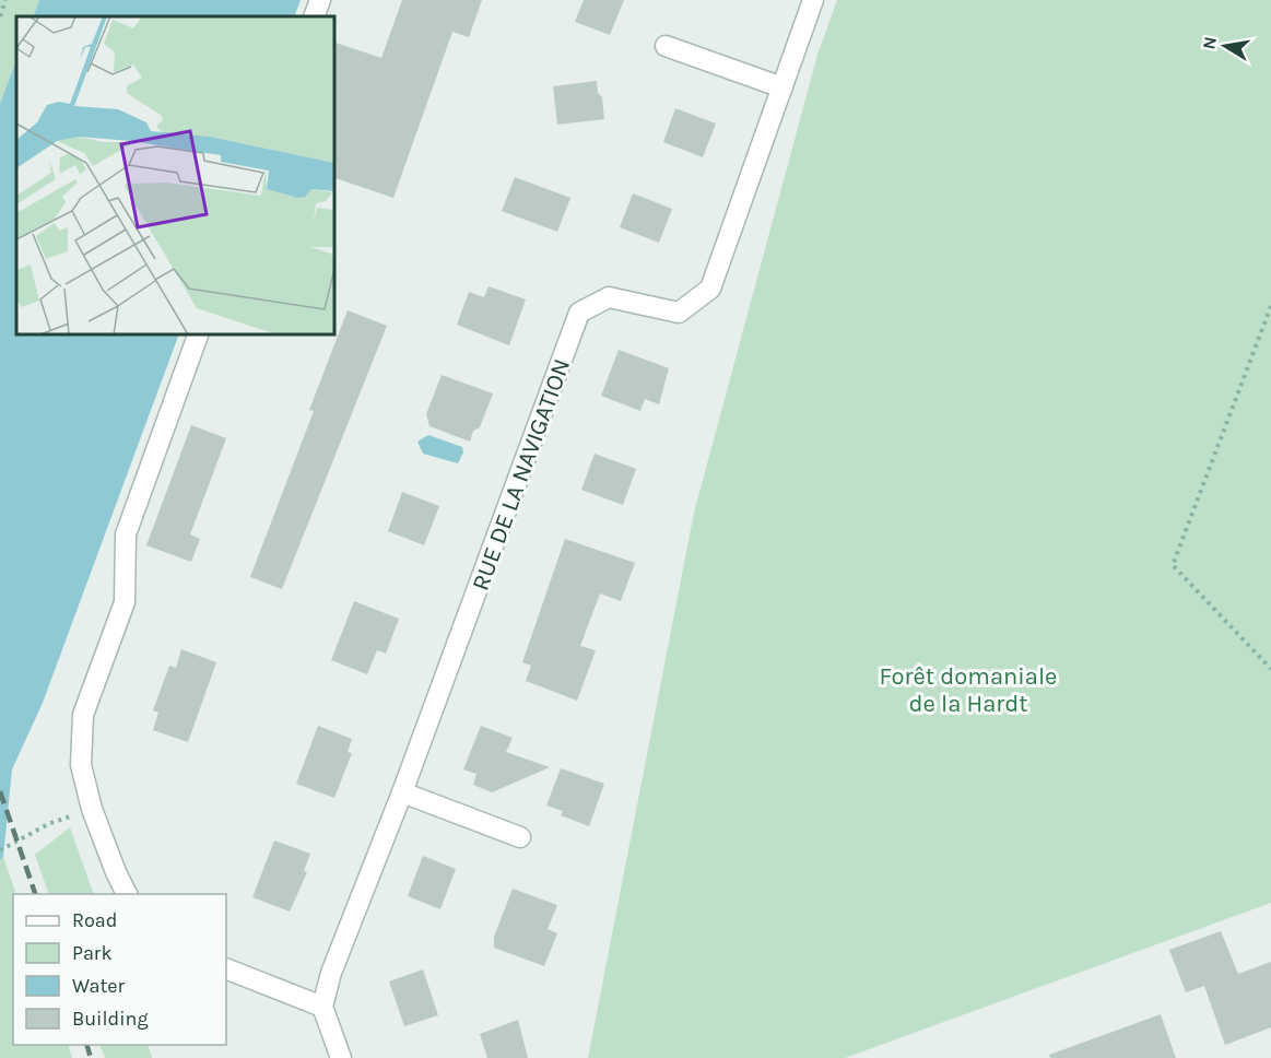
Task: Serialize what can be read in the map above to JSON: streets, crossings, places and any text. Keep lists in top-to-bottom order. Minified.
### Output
{"streets":{"street":["RUE DE LA NAVIGATION"]},"parks":["Forêt domaniale de la Hardt"],"legend":["Road","Park","Water","Building"],"north":"left"}
